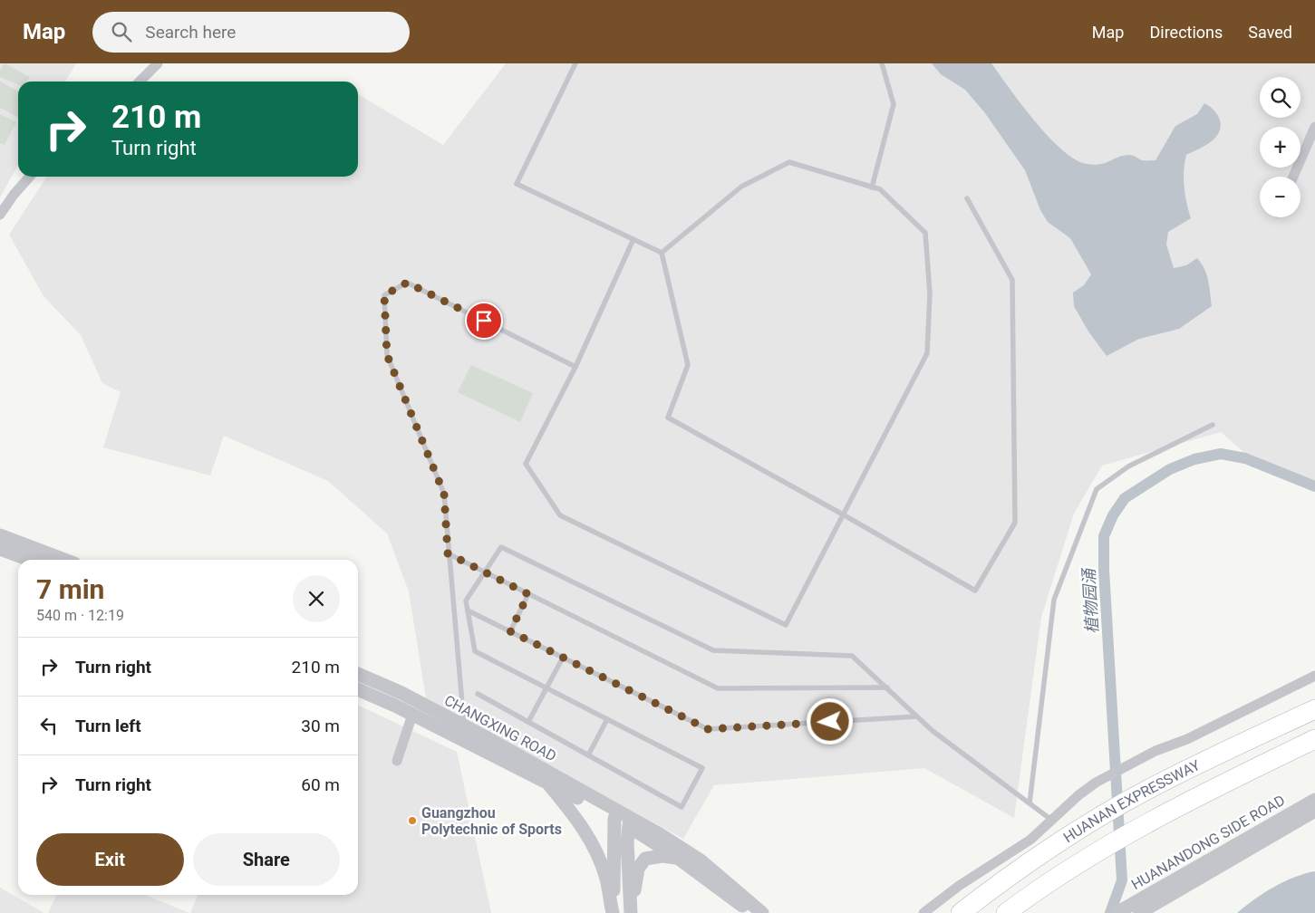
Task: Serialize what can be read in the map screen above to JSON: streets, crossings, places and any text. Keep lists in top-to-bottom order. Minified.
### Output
{"streets":{"highway":["HUANAN EXPRESSWAY"],"street":["CHANGXING ROAD","HUANANDONG SIDE ROAD"]},"water":["植物园涌"],"places":["Guangzhou Polytechnic of Sports"],"page":{"header":"Map","search":"Search here","nav":["Map","Directions","Saved"],"map_buttons":["+","−"],"turn":["210 m","Turn right"],"heading":["7 min","540 m · 12:19"],"list":[{"name":"Turn right","value":"210 m"},{"name":"Turn left","value":"30 m"},{"name":"Turn right","value":"60 m"}],"buttons":["Exit","Share"]}}
